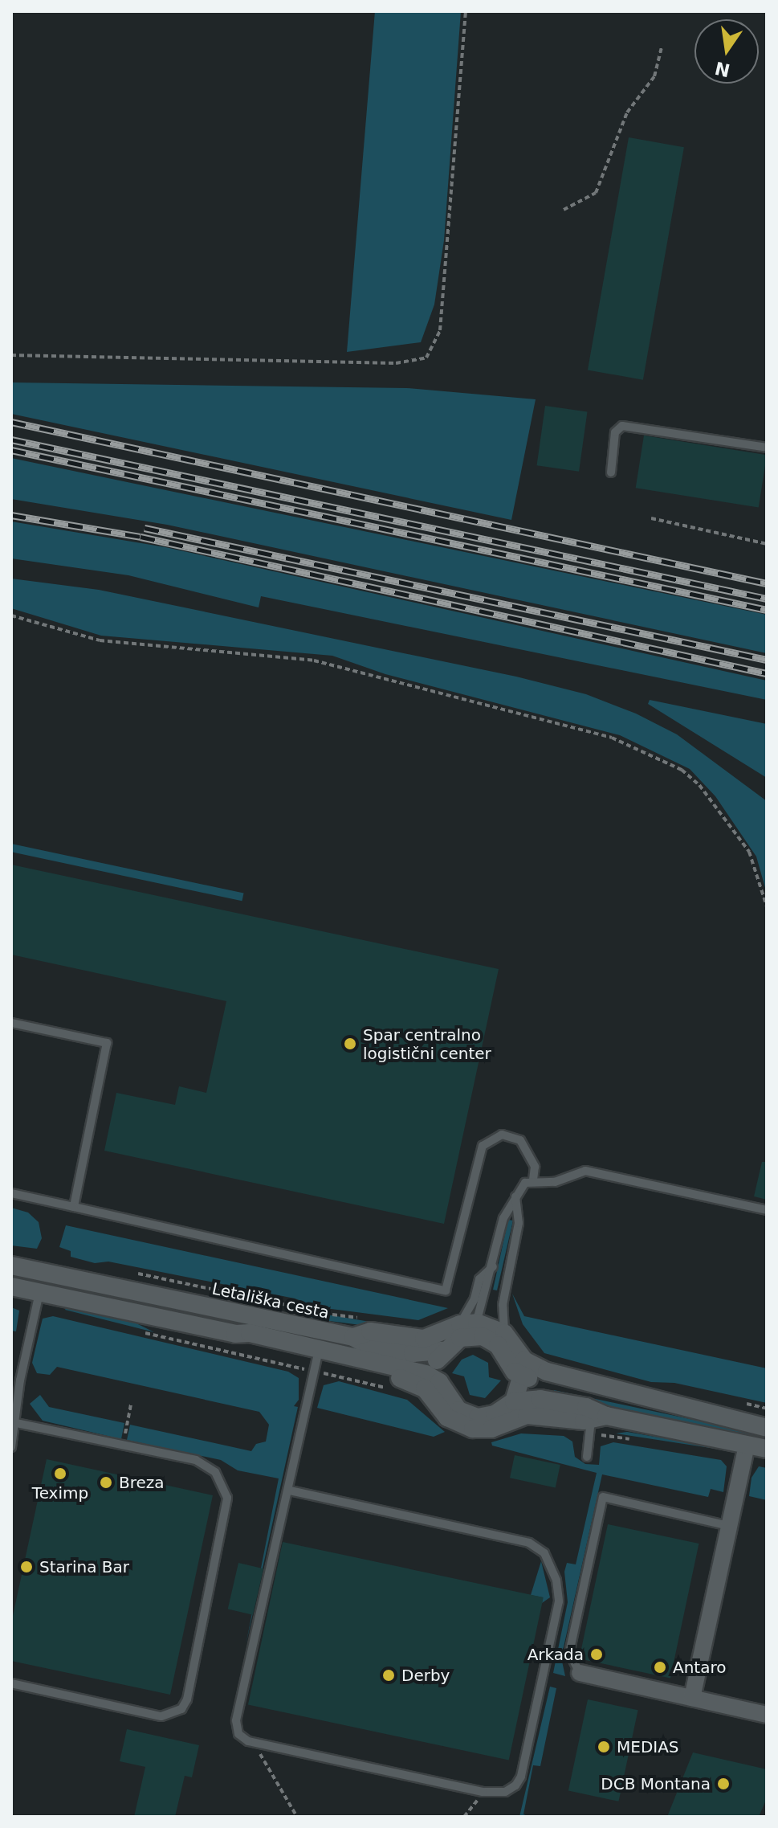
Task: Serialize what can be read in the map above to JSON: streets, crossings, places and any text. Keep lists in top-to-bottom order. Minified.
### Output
{"streets":{"main road":["Letališka cesta"]},"places":["Spar centralno logistični center","Teximp","Breza","Starina Bar","Arkada","Antaro","Derby","MEDIAS","DCB Montana"],"north":"bottom"}
